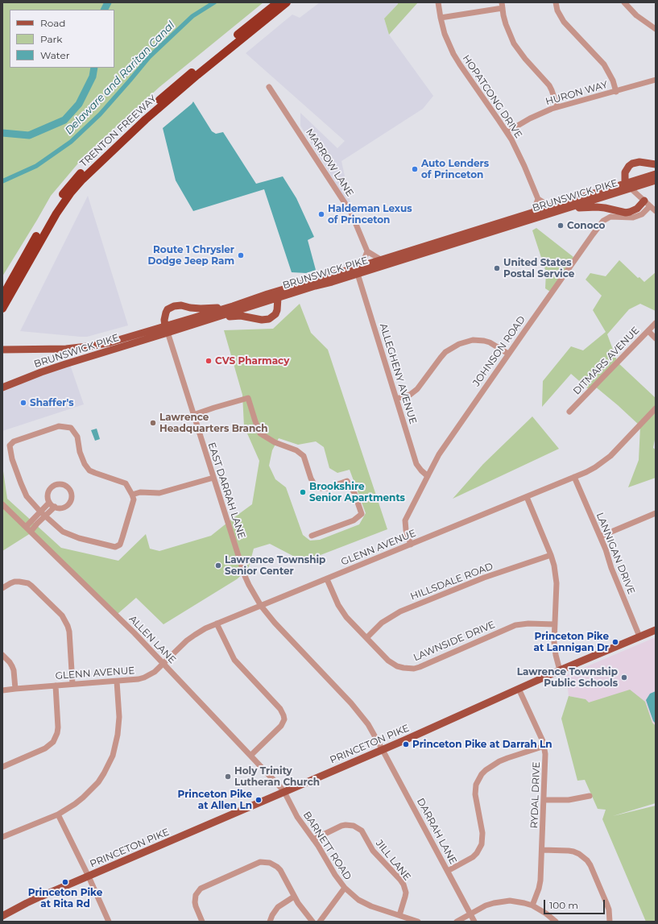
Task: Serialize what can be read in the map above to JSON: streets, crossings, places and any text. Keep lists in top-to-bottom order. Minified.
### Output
{"streets":{"highway":["TRENTON FREEWAY"],"main road":["BRUNSWICK PIKE","PRINCETON PIKE"],"street":["HURON WAY","HOPATCONG DRIVE","MARROW LANE","JOHNSON ROAD","DITMARS AVENUE","ALLEGHENY AVENUE","EAST DARRAH LANE","GLENN AVENUE","LANNIGAN DRIVE","HILLSDALE ROAD","ALLEN LANE","LAWNSIDE DRIVE","RYDAL DRIVE","DARRAH LANE","BARNETT ROAD","JILL LANE"]},"crossings":[["HURON WAY","HOPATCONG DRIVE"],["BRUNSWICK PIKE","ALLEGHENY AVENUE"],["BRUNSWICK PIKE","EAST DARRAH LANE"],["JOHNSON ROAD","ALLEGHENY AVENUE"],["JOHNSON ROAD","GLENN AVENUE"],["EAST DARRAH LANE","GLENN AVENUE"],["EAST DARRAH LANE","PRINCETON PIKE"],["EAST DARRAH LANE","DARRAH LANE"],["GLENN AVENUE","LANNIGAN DRIVE"],["GLENN AVENUE","ALLEN LANE"],["GLENN AVENUE","LAWNSIDE DRIVE"],["LANNIGAN DRIVE","PRINCETON PIKE"],["HILLSDALE ROAD","LAWNSIDE DRIVE"],["ALLEN LANE","PRINCETON PIKE"],["ALLEN LANE","BARNETT ROAD"],["PRINCETON PIKE","RYDAL DRIVE"],["PRINCETON PIKE","DARRAH LANE"],["PRINCETON PIKE","BARNETT ROAD"],["BARNETT ROAD","JILL LANE"]],"water":["Delaware and Raritan Canal"],"places":["Auto Lenders of Princeton","Haldeman Lexus of Princeton","Conoco","Route 1 Chrysler Dodge Jeep Ram","United States Postal Service","CVS Pharmacy","Shaffer's","Lawrence Headquarters Branch","Brookshire Senior Apartments","Lawrence Township Senior Center","Princeton Pike at Lannigan Dr","Lawrence Township Public Schools","Princeton Pike at Darrah Ln","Holy Trinity Lutheran Church","Princeton Pike at Allen Ln","Princeton Pike at Rita Rd"],"legend":["Road","Park","Water"],"scale_bar":"100 m"}
